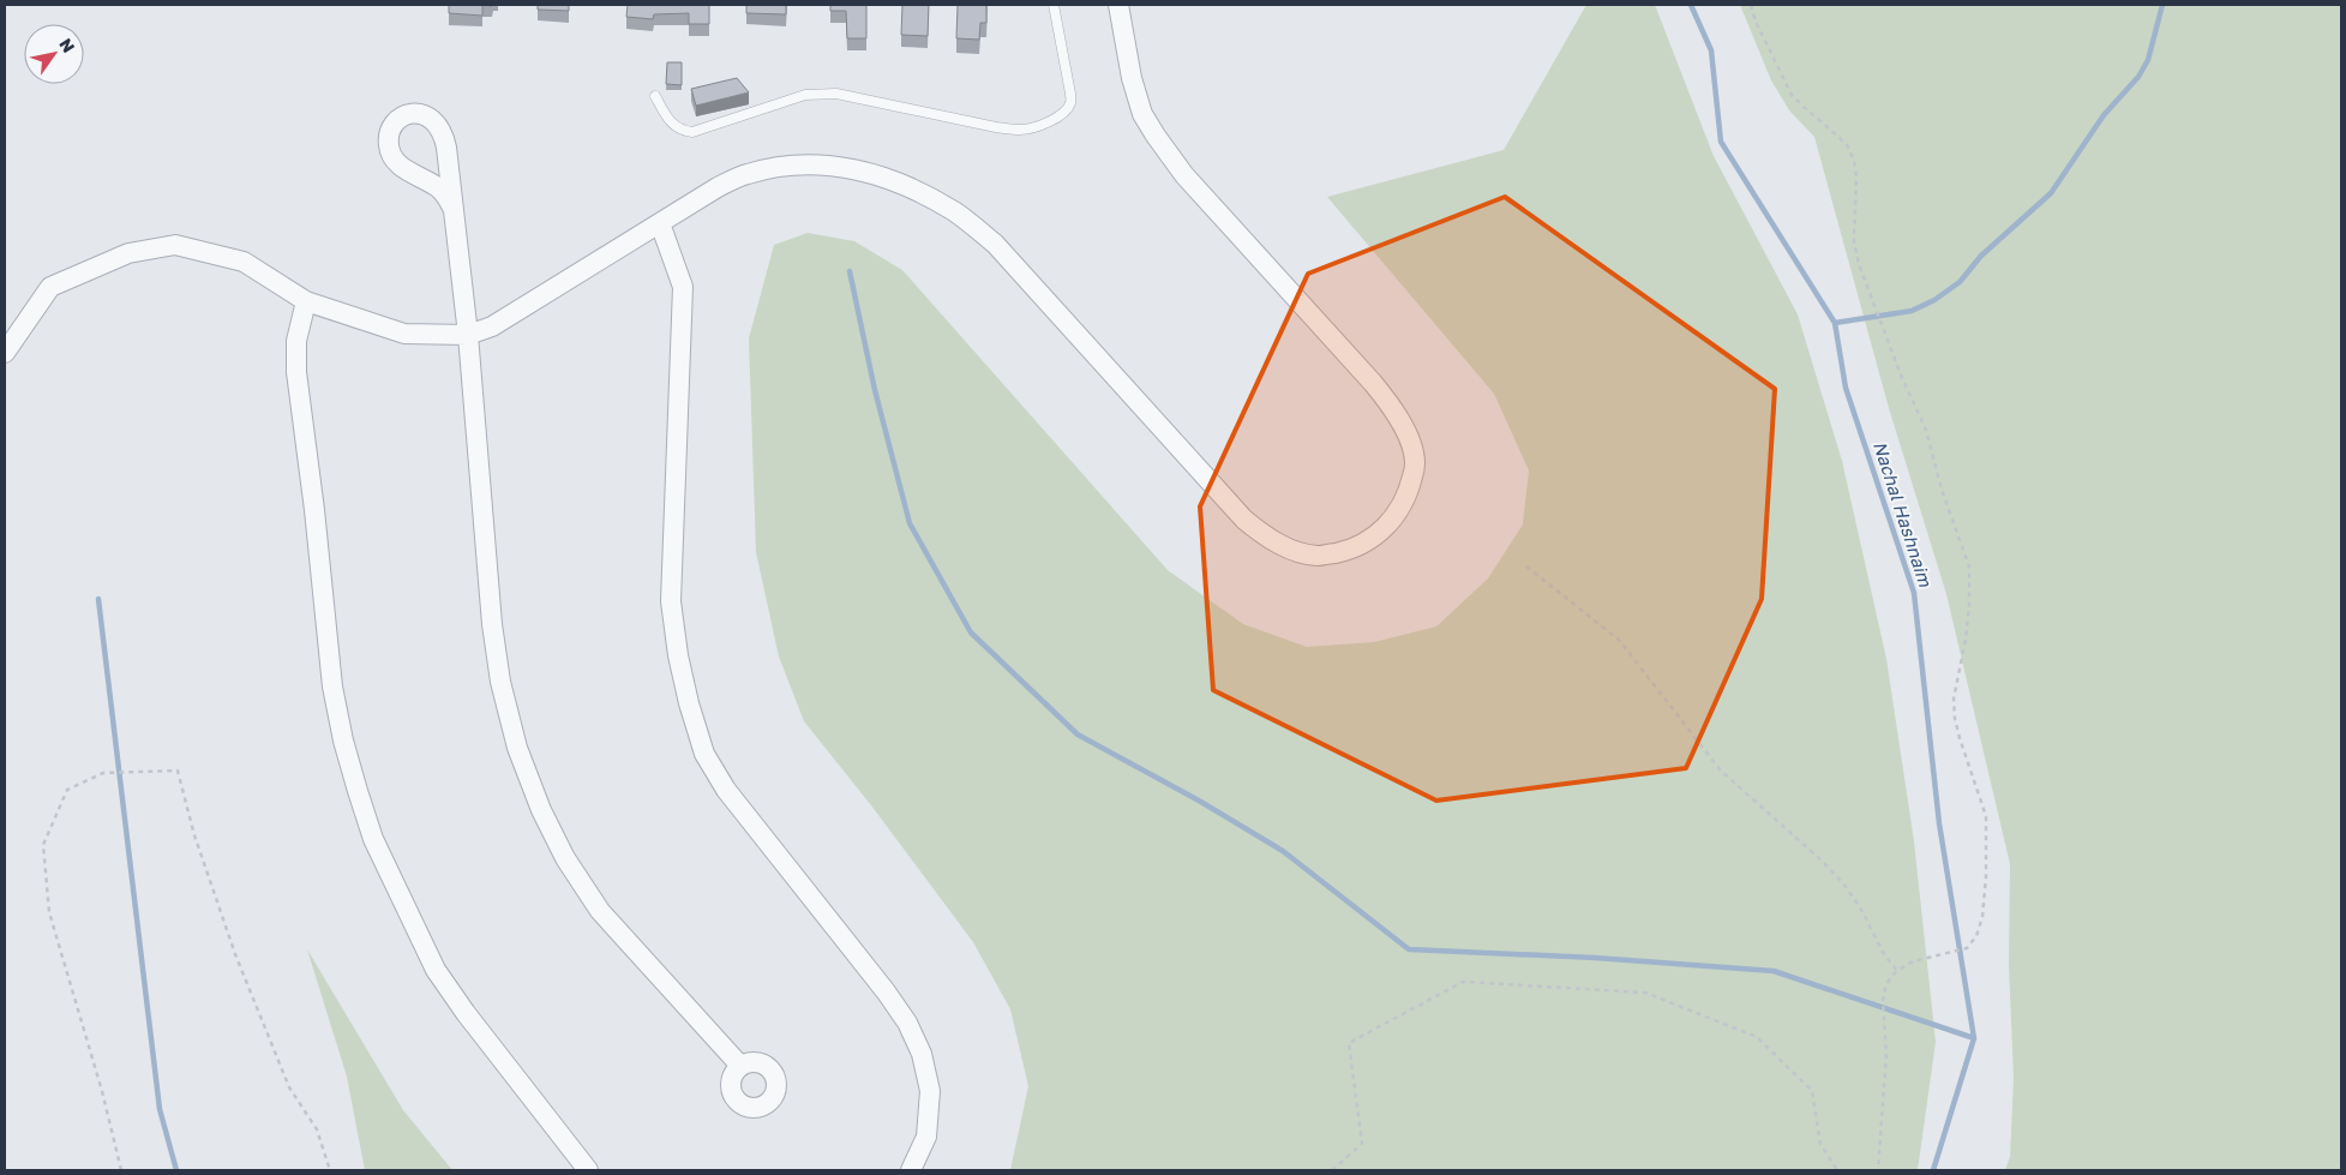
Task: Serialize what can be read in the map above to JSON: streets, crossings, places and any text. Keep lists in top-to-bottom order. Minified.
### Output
{"water":["Nachal Hashnaim"],"north":"top right"}
